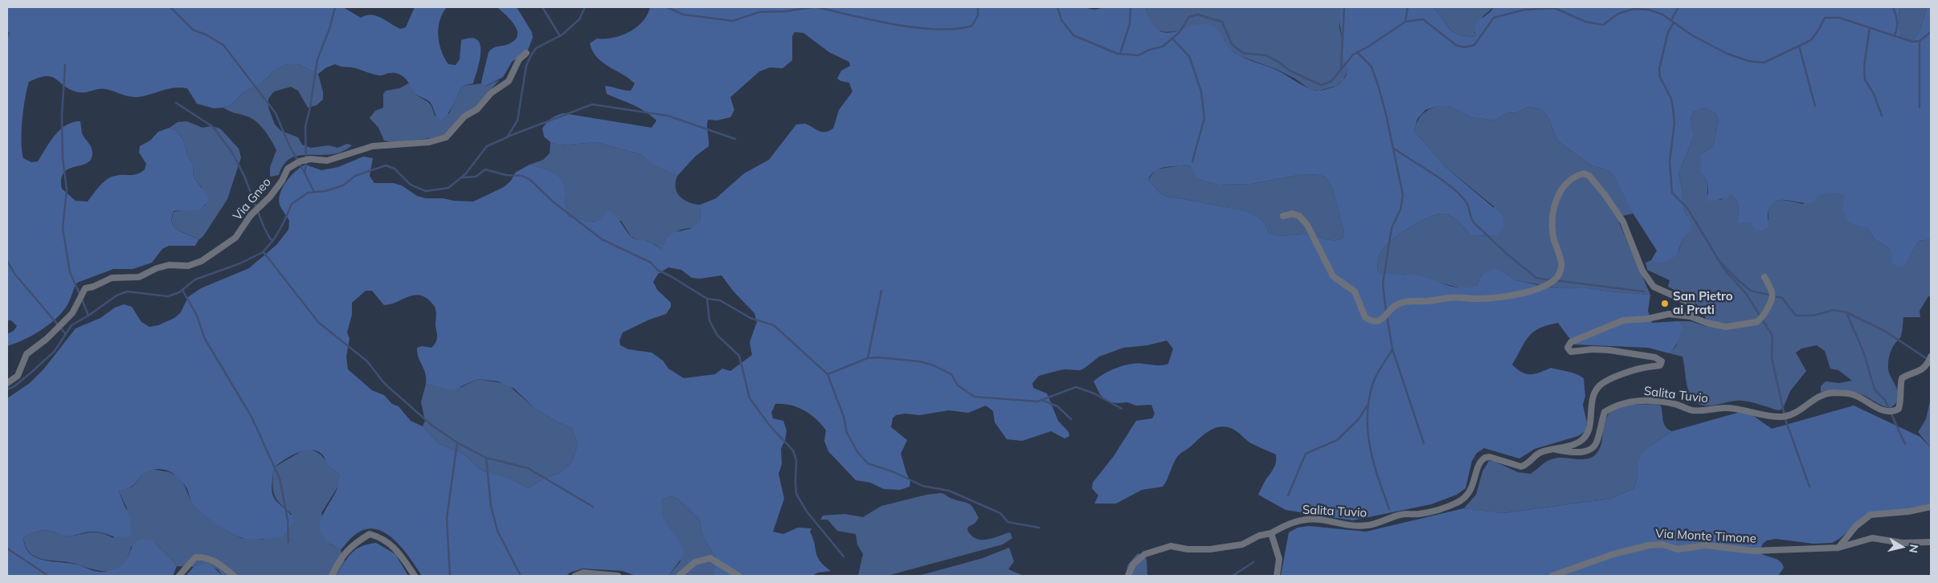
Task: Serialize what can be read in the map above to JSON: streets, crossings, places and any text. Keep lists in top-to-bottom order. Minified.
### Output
{"streets":{"street":["Via Gneo","Salita Tuvio","Via Monte Timone"]},"places":["San Pietro ai Prati"],"north":"right"}
